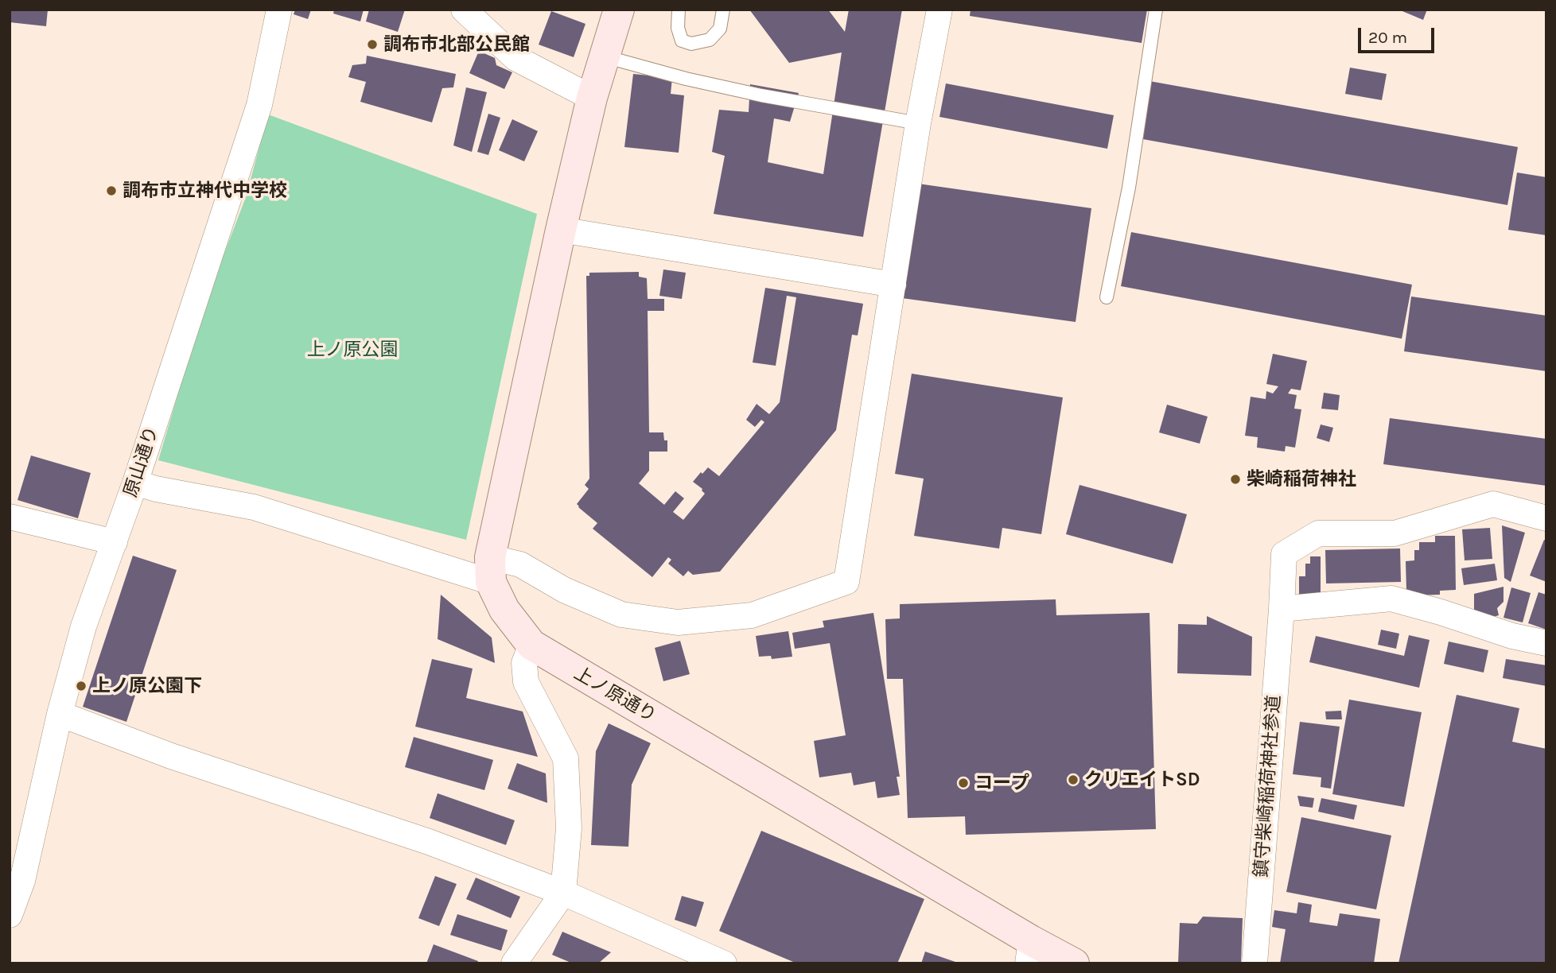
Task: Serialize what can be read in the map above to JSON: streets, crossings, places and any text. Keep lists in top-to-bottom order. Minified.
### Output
{"streets":{"street":["原山通り","上ノ原通り","鎮守柴崎稲荷神社参道"]},"parks":["上ノ原公園"],"places":["調布市北部公民館","調布市立神代中学校","柴崎稲荷神社","上ノ原公園下","クリエイトSD","コープ"],"scale_bar":"20 m"}
